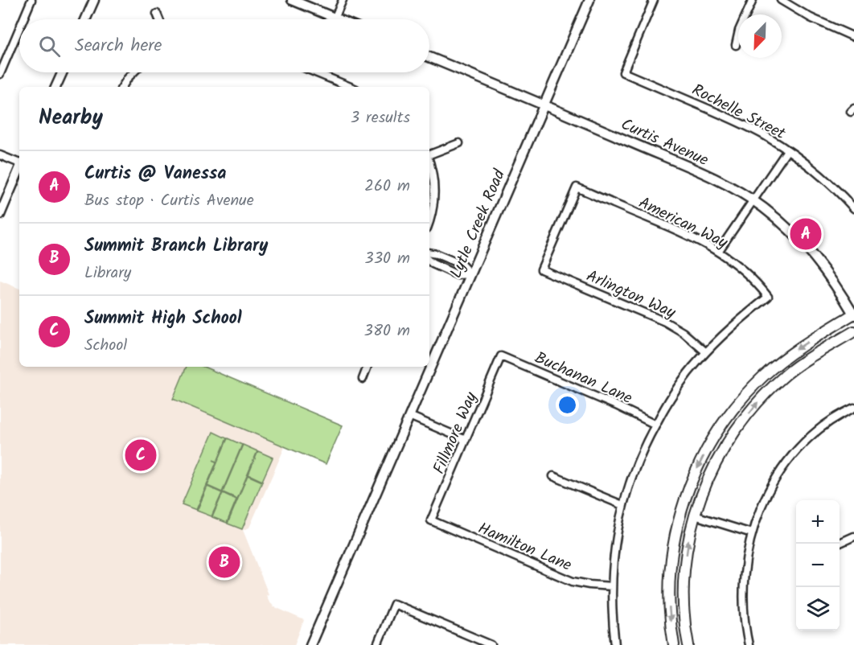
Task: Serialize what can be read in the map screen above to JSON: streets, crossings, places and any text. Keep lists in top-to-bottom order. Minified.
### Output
{"streets":{"street":["Rochelle Street","Curtis Avenue","American Way","Lytle Creek Road","Arlington Way","Buchanan Lane","Fillmore Way","Hamilton Lane"]},"crossings":[["Curtis Avenue","Lytle Creek Road"],["American Way","Arlington Way"],["Buchanan Lane","Fillmore Way"],["Fillmore Way","Hamilton Lane"]],"north":"bottom left","page":{"search":"Search here","heading":["Nearby","3 results"],"list":[{"mark":"A","name":"Curtis @ Vanessa","note":"Bus stop · Curtis Avenue","value":"260 m"},{"mark":"B","name":"Summit Branch Library","note":"Library","value":"330 m"},{"mark":"C","name":"Summit High School","note":"School","value":"380 m"}],"pins":["A","C","B"],"map_buttons":["+","−"]}}
